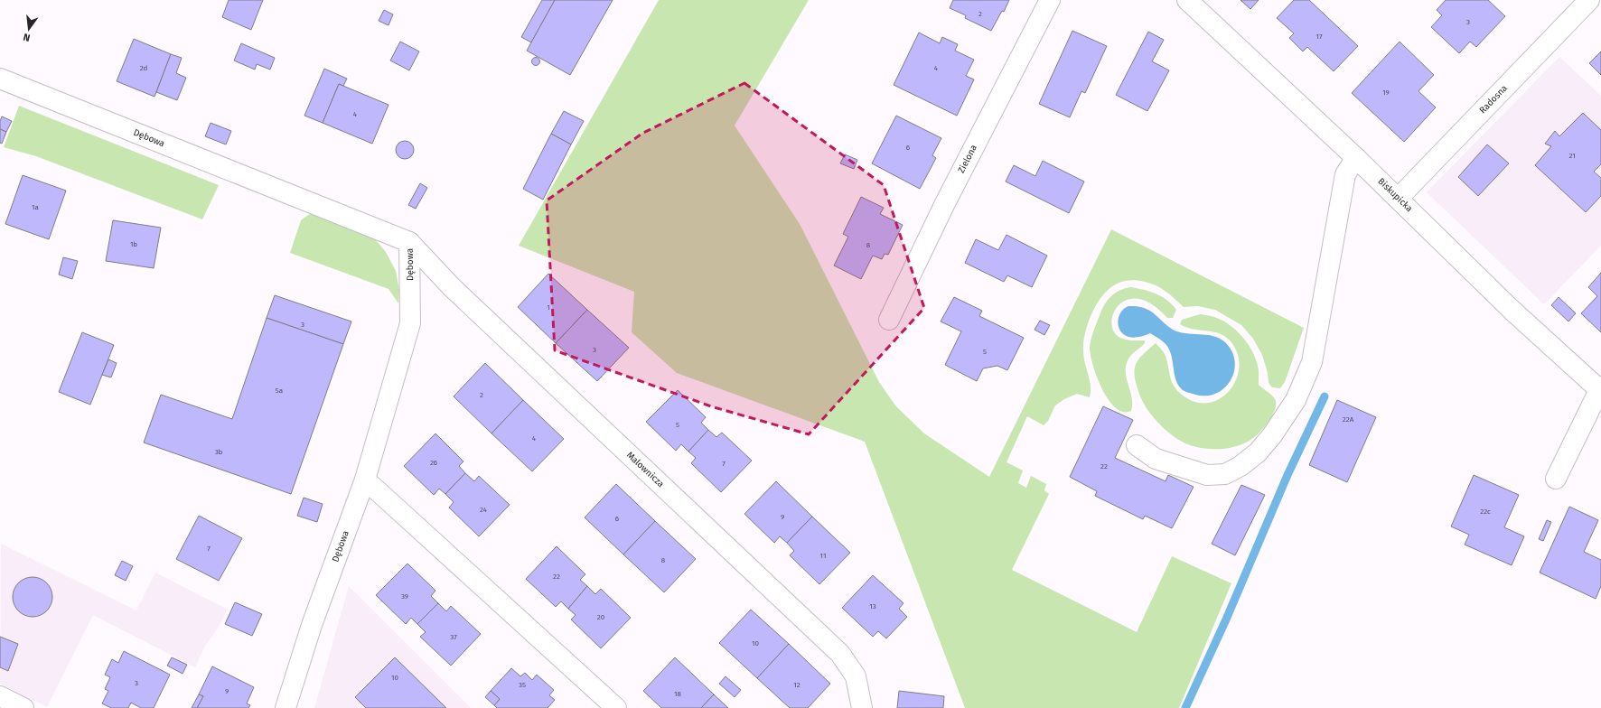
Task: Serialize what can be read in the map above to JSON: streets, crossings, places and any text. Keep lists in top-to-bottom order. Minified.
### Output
{"streets":{"street":["Radosna","Dębowa","Zielona","Biskupicka","Malownicza"]},"crossings":[["Radosna","Biskupicka"],["Dębowa","Malownicza"]],"house_numbers":["2","3","17","2d","4","19","4","6","21","1a","1b","8","1","3","3","5","5a","2","22A","5","4","3b","26","7","22","24","22c","9","6","7","11","8","22","39","13","20","37","10","10","3","35","12","9","18"],"north":"bottom"}
